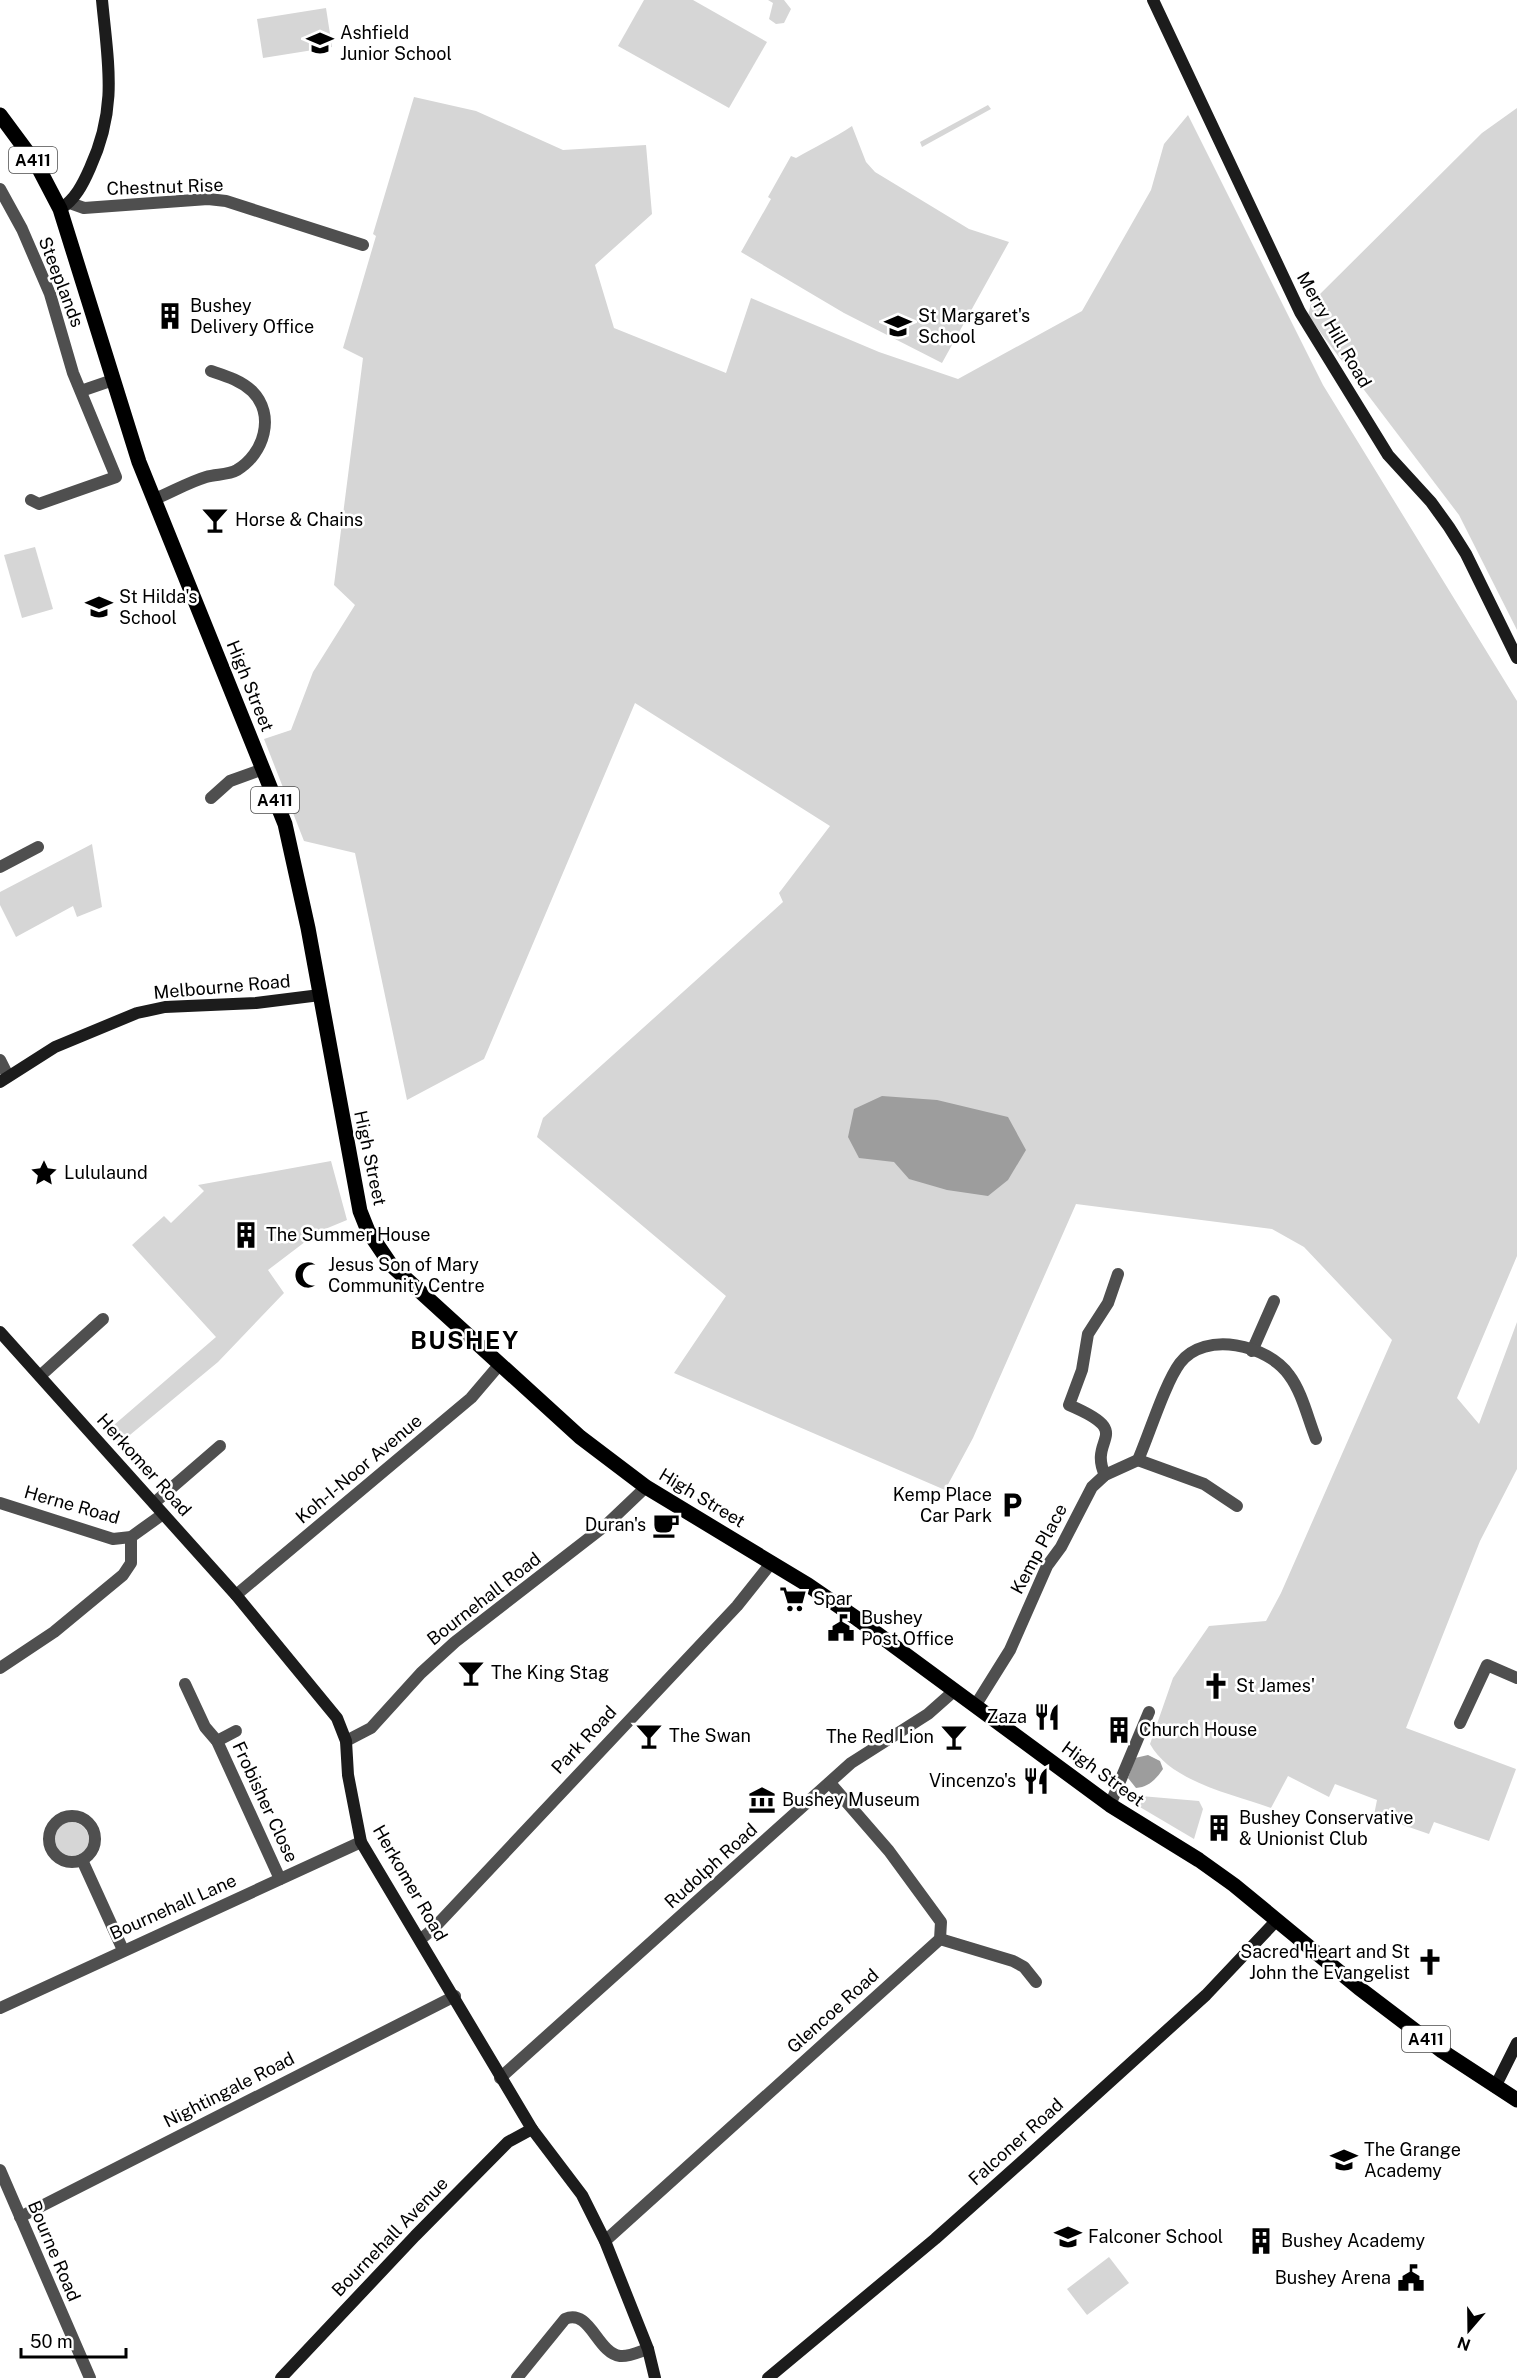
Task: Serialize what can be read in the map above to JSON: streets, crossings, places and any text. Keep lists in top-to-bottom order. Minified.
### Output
{"streets":{"main road":["A411","High Street"],"street":["Chestnut Rise","Steeplands","Merry Hill Road","Melbourne Road","Herkomer Road","Koh-I-Noor Avenue","Herne Road","Kemp Place","Bournehall Road","Park Road","Frobisher Close","Rudolph Road","Bournehall Lane","Glencoe Road","Nightingale Road","Falconer Road","Bournehall Avenue","Bourne Road"]},"crossings":[["A411","Chestnut Rise"],["A411","High Street"],["A411","Falconer Road"],["Chestnut Rise","High Street"],["High Street","Melbourne Road"],["High Street","Koh-I-Noor Avenue"],["High Street","Kemp Place"],["High Street","Bournehall Road"],["High Street","Park Road"],["High Street","Rudolph Road"],["High Street","Falconer Road"],["Herkomer Road","Koh-I-Noor Avenue"],["Herkomer Road","Herne Road"],["Herkomer Road","Bournehall Road"],["Herkomer Road","Park Road"],["Herkomer Road","Rudolph Road"],["Herkomer Road","Bournehall Lane"],["Herkomer Road","Glencoe Road"],["Herkomer Road","Nightingale Road"],["Herkomer Road","Bournehall Avenue"],["Frobisher Close","Bournehall Lane"],["Nightingale Road","Bourne Road"]],"districts":["BUSHEY"],"places":{"school or university":["Ashfield Junior School","St Margaret's School","St Hilda's School","The Grange Academy","Falconer School"],"building":["Bushey Delivery Office","The Summer House","Church House","Bushey Conservative & Unionist Club","Bushey Academy"],"bar":["Horse & Chains","The King Stag","The Swan","The Red Lion"],"place":["Lululaund"],"mosque":["Jesus Son of Mary Community Centre"],"parking":["Kemp Place Car Park"],"cafe":["Duran's"],"supermarket":["Spar"],"public building":["Bushey Post Office","Bushey Arena"],"church":["St James'","Sacred Heart and St John the Evangelist"],"restaurant":["Zaza","Vincenzo's"],"museum":["Bushey Museum"]},"scale_bar":"50 m","north":"bottom"}
